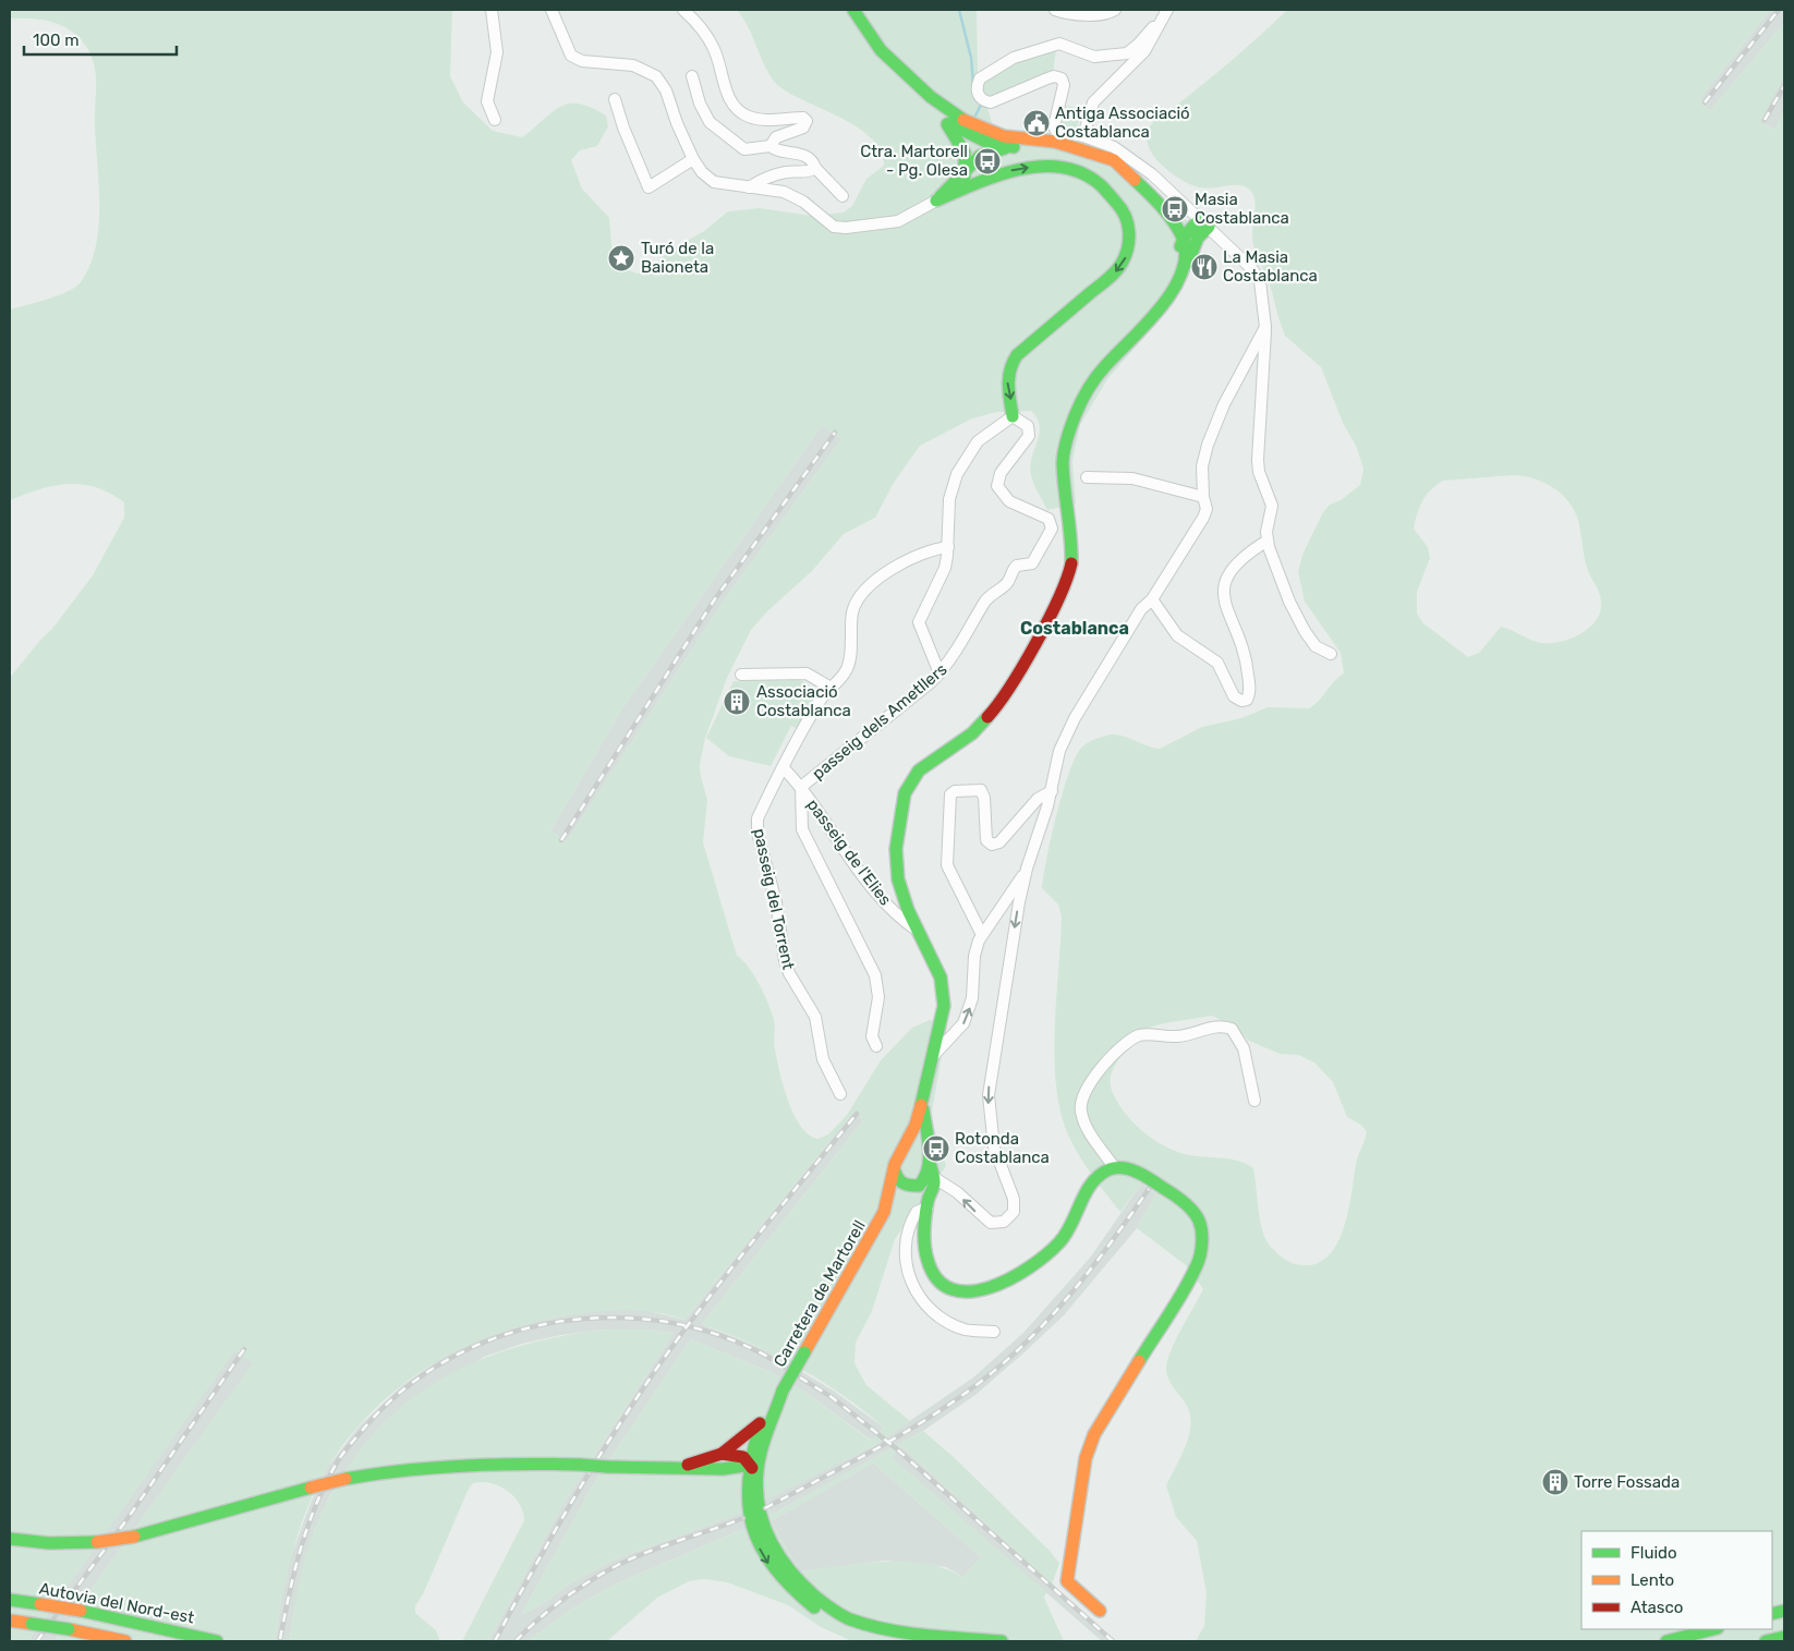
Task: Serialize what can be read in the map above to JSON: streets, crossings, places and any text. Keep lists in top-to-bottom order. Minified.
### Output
{"streets":{"main road":["Carretera de Martorell","Autovia del Nord-est"],"street":["passeig dels Ametllers","passeig de l'Elies","passeig del Torrent"]},"crossings":[["passeig dels Ametllers","passeig de l'Elies"],["passeig de l'Elies","passeig del Torrent"]],"districts":["Costablanca"],"places":{"public building":["Antiga Associació Costablanca"],"bus stop":["Ctra. Martorell - Pg. Olesa","Masia Costablanca","Rotonda Costablanca"],"place":["Turó de la Baioneta"],"restaurant":["La Masia Costablanca"],"building":["Associació Costablanca","Torre Fossada"]},"legend":["Fluido","Lento","Atasco"],"scale_bar":"100 m"}
